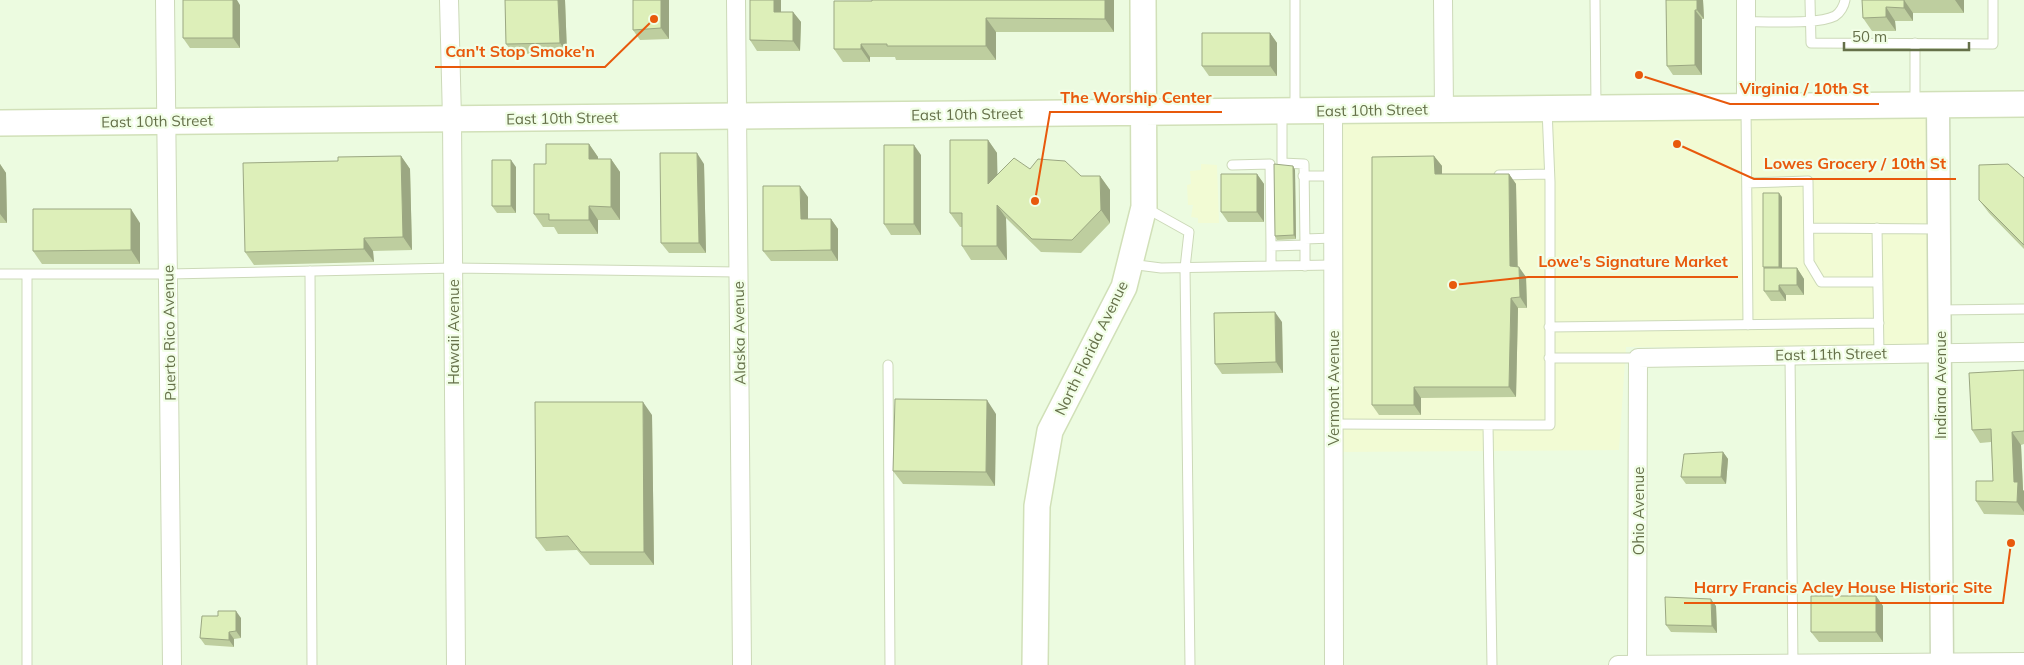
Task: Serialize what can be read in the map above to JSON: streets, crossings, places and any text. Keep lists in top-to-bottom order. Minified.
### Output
{"streets":{"main road":["East 10th Street","North Florida Avenue"],"street":["Hawaii Avenue","Puerto Rico Avenue","Alaska Avenue","East 11th Street","Indiana Avenue","Vermont Avenue","Ohio Avenue"]},"crossings":[["East 10th Street","Hawaii Avenue"],["East 10th Street","Puerto Rico Avenue"],["East 10th Street","Alaska Avenue"],["East 10th Street","North Florida Avenue"],["East 10th Street","Indiana Avenue"],["East 10th Street","Vermont Avenue"],["East 11th Street","Indiana Avenue"],["East 11th Street","Ohio Avenue"]],"places":["Can't Stop Smoke'n","Virginia / 10th St","Lowes Grocery / 10th St","The Worship Center","Lowe's Signature Market","Harry Francis Acley House Historic Site"],"scale_bar":"50 m"}
